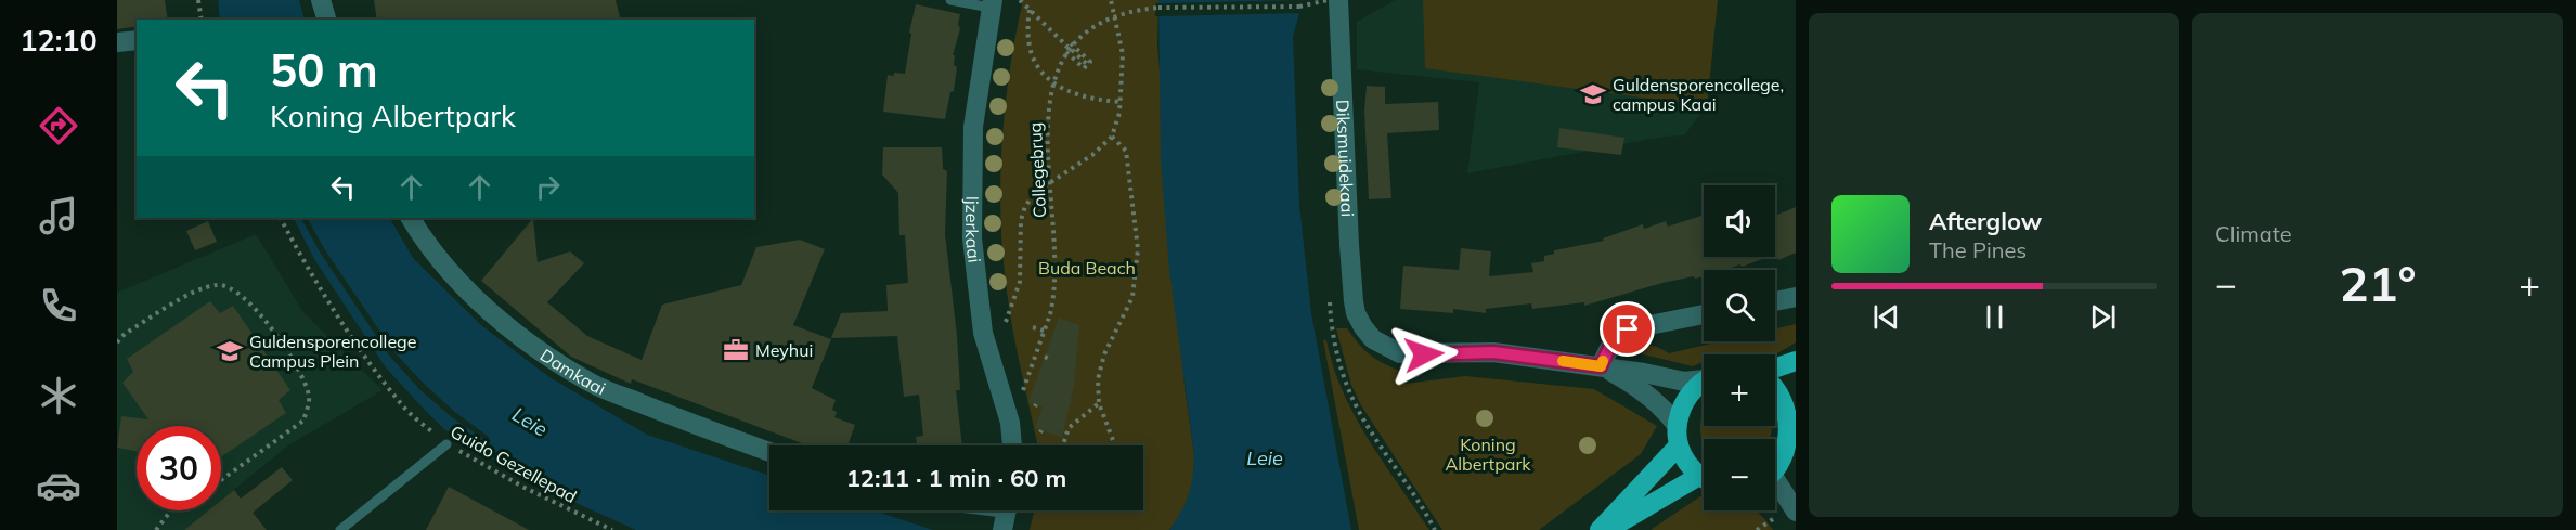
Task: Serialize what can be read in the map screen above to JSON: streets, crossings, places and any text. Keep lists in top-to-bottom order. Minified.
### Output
{"streets":{"street":["Diksmuidekaai","Ijzerkaai","Damkaai"],"path":["Collegebrug","Guido Gezellepad"]},"water":["Leie"],"parks":["Buda Beach","Koning Albertpark"],"places":{"school or university":["Guldensporencollege, campus Kaai","Guldensporencollege Campus Plein"],"office":["Meyhui"]},"page":{"tabs":"12:10","tile":"Climate","turn":["50 m","Koning Albertpark"],"map_buttons":["+","−"],"song":["Afterglow","The Pines"],"heat":["−","21°","+"],"limit":"30","trip":"12:11 · 1 min · 60 m"}}
